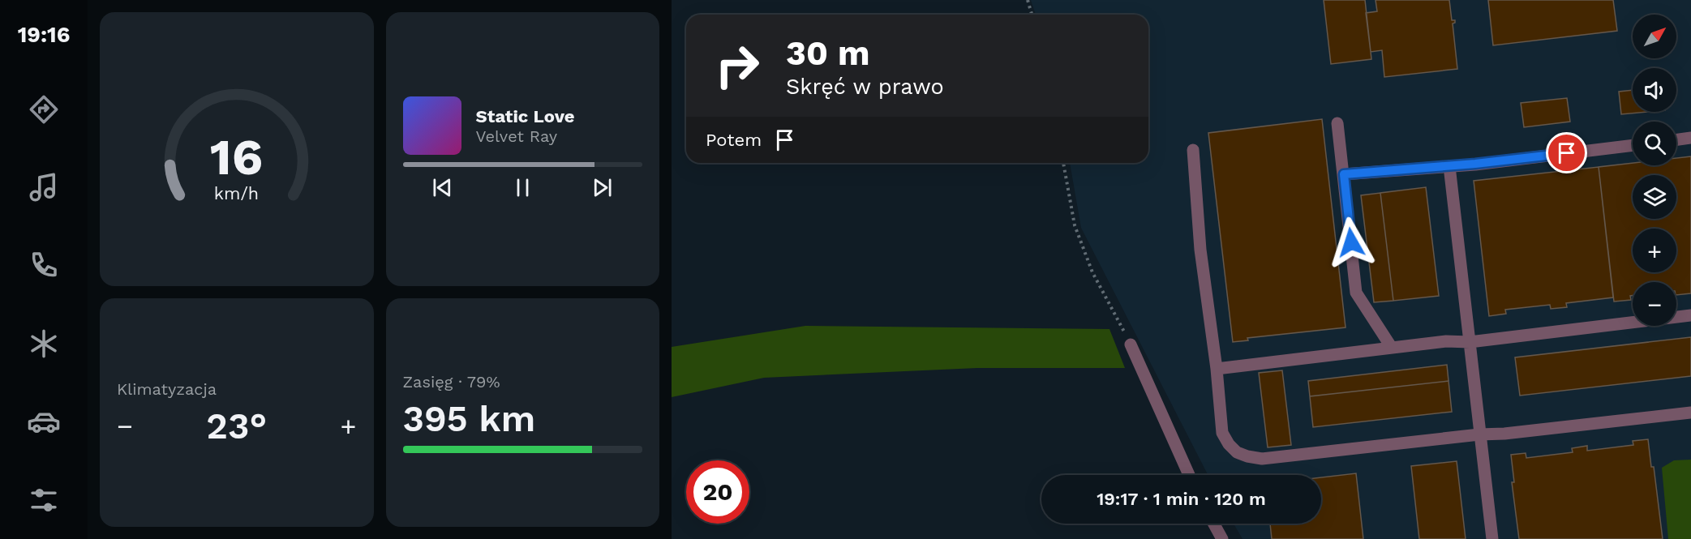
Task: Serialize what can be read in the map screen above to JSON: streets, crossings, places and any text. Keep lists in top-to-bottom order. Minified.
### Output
{"north":"top right","page":{"tabs":"19:16","map_buttons":["+","−"],"turn":["30 m","Skręć w prawo"],"song":["Static Love","Velvet Ray"],"then":"Potem","tile":["Klimatyzacja",["Zasięg · 79%","395 km"]],"heat":["−","23°","+"],"limit":"20","trip":"19:17 · 1 min · 120 m","gauge":["16","km/h"]}}
